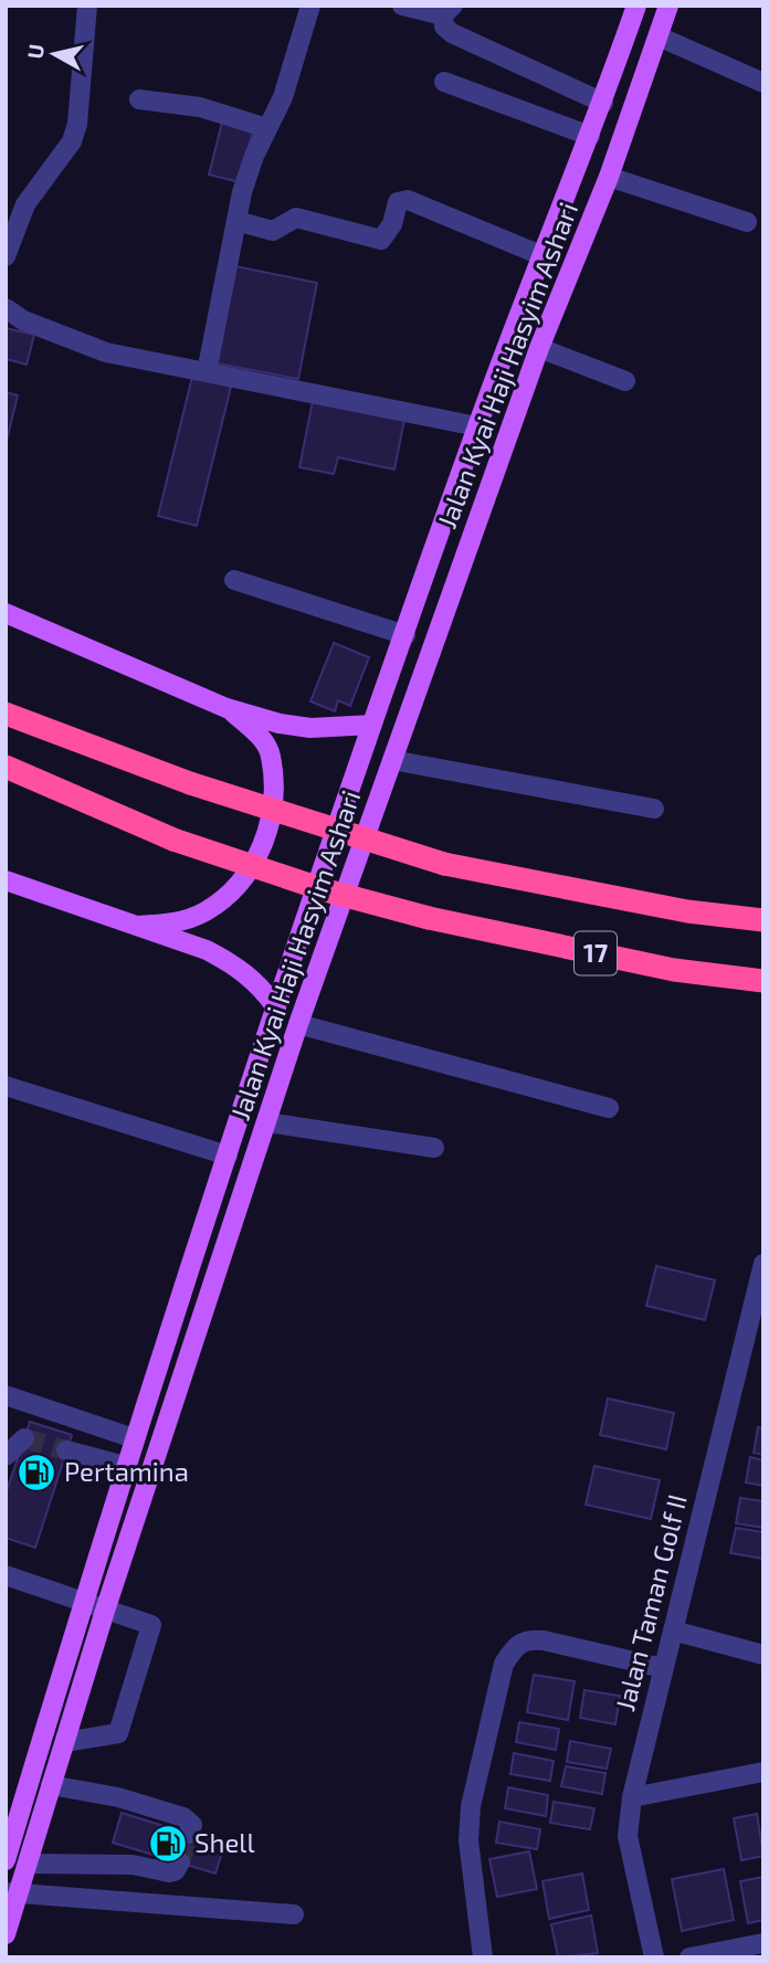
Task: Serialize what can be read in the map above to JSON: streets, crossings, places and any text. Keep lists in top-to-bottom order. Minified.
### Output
{"streets":{"highway":["17"],"main road":["Jalan Kyai Haji Hasyim Ashari"],"street":["Jalan Taman Golf II"]},"places":{"fuel station":["Pertamina","Shell"]},"north":"left"}
